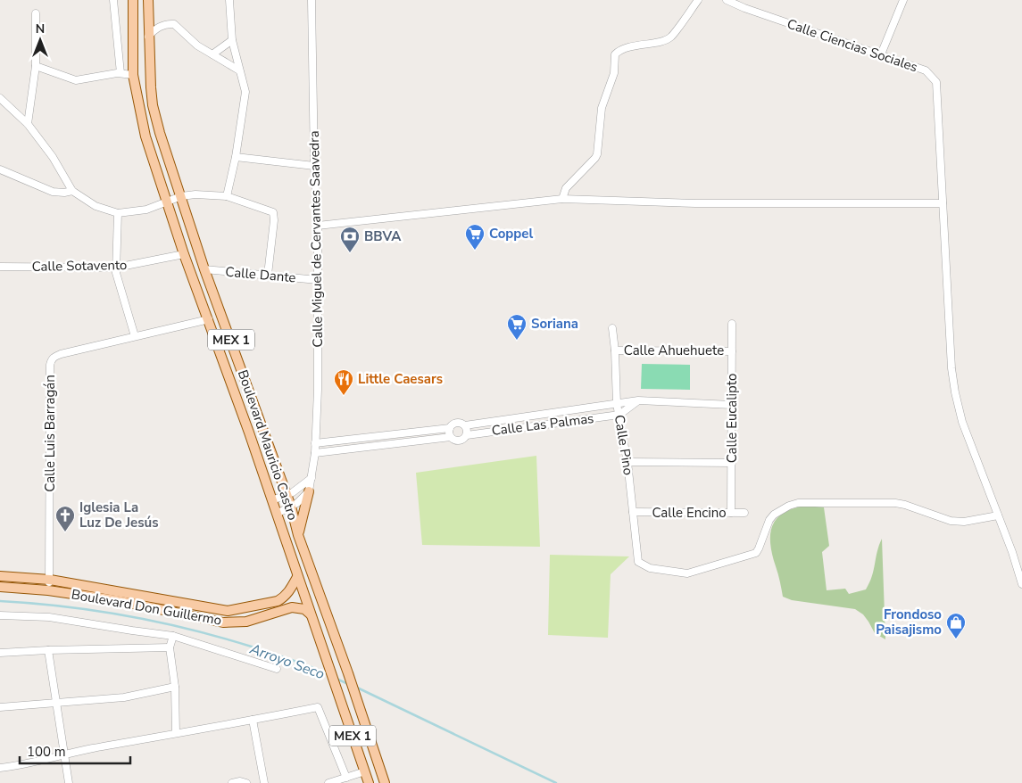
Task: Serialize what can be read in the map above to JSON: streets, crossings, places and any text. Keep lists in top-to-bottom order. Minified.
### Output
{"streets":{"main road":["MEX 1","Boulevard Mauricio Castro","Boulevard Don Guillermo"],"street":["Calle Ciencias Sociales","Calle Miguel de Cervantes Saavedra","Calle Sotavento","Calle Dante","Calle Ahuehuete","Calle Eucalipto","Calle Las Palmas","Calle Luis Barragán","Calle Pino","Calle Encino"]},"crossings":[["Calle Ciencias Sociales","Calle Pino"],["Calle Miguel de Cervantes Saavedra","Calle Dante"],["Calle Sotavento","Boulevard Mauricio Castro"],["Calle Dante","Boulevard Mauricio Castro"],["Calle Ahuehuete","Calle Eucalipto"],["Calle Ahuehuete","Calle Pino"],["Calle Eucalipto","Calle Las Palmas"],["Calle Eucalipto","Calle Encino"],["Calle Las Palmas","Calle Pino"],["Calle Luis Barragán","Boulevard Mauricio Castro"],["Calle Luis Barragán","Boulevard Don Guillermo"],["Boulevard Mauricio Castro","Boulevard Don Guillermo"],["Calle Pino","Calle Encino"]],"water":["Arroyo Seco"],"places":{"supermarket":["Coppel","Soriana"],"bank":["BBVA"],"restaurant":["Little Caesars"],"church":["Iglesia La Luz De Jesús"],"shop":["Frondoso Paisajismo"]},"scale_bar":"100 m","north":"top"}
